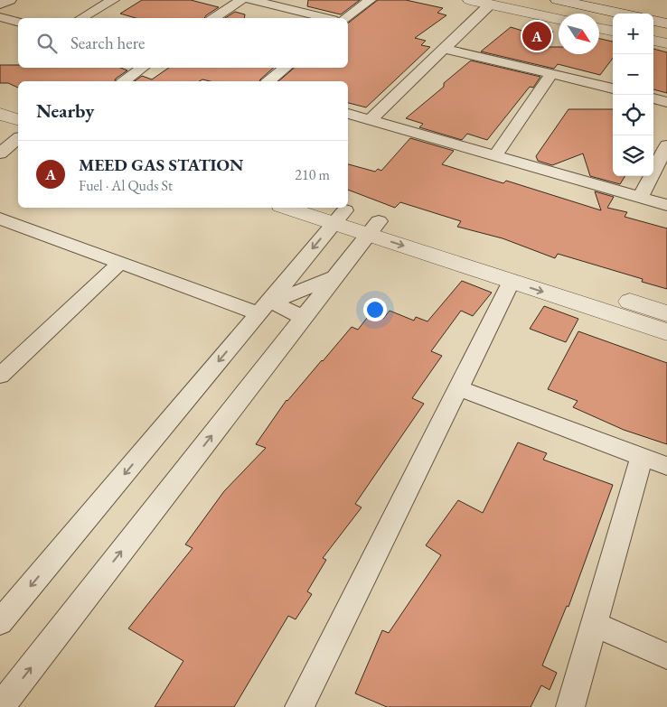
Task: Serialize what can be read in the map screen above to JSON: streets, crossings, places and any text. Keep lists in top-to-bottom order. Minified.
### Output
{"north":"bottom right","page":{"map_buttons":["+","−"],"search":"Search here","pins":"A","heading":"Nearby","list":[{"mark":"A","name":"MEED GAS STATION","note":"Fuel · Al Quds St","value":"210 m"}]}}
